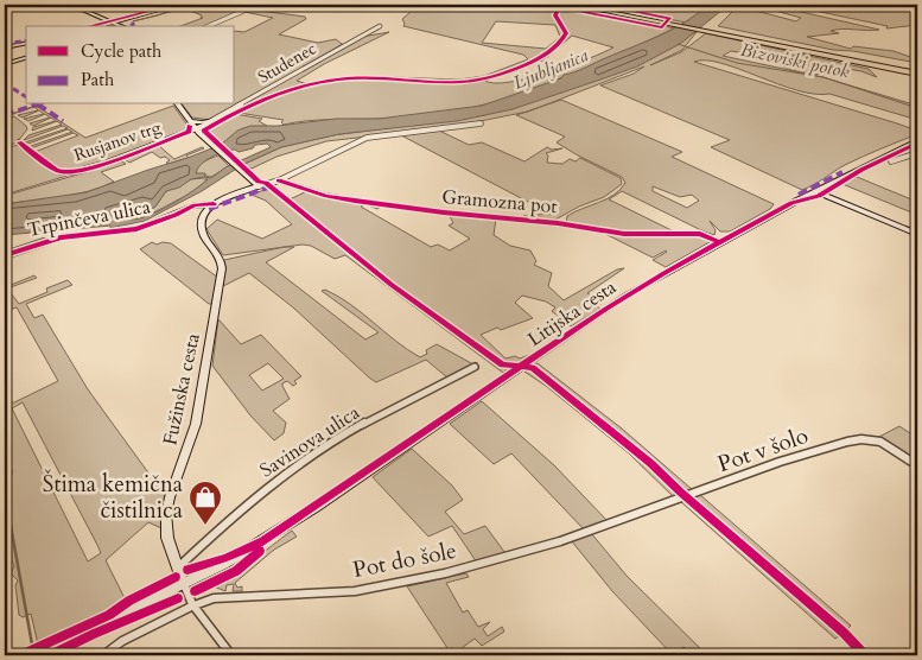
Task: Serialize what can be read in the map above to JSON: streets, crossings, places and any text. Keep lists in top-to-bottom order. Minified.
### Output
{"streets":{"street":["Studenec","Rusjanov trg","Gramozna pot","Trpinčeva ulica","Litijska cesta","Fužinska cesta","Savinova ulica","Pot v šolo","Pot do šole"]},"crossings":[["Studenec","Rusjanov trg"],["Gramozna pot","Trpinčeva ulica"],["Gramozna pot","Litijska cesta"],["Trpinčeva ulica","Fužinska cesta"],["Litijska cesta","Fužinska cesta"],["Fužinska cesta","Savinova ulica"],["Pot v šolo","Pot do šole"]],"water":["Bizoviški potok","Ljubljanica"],"places":{"shop":["Štima kemična čistilnica"]},"legend":["Cycle path","Path"]}
